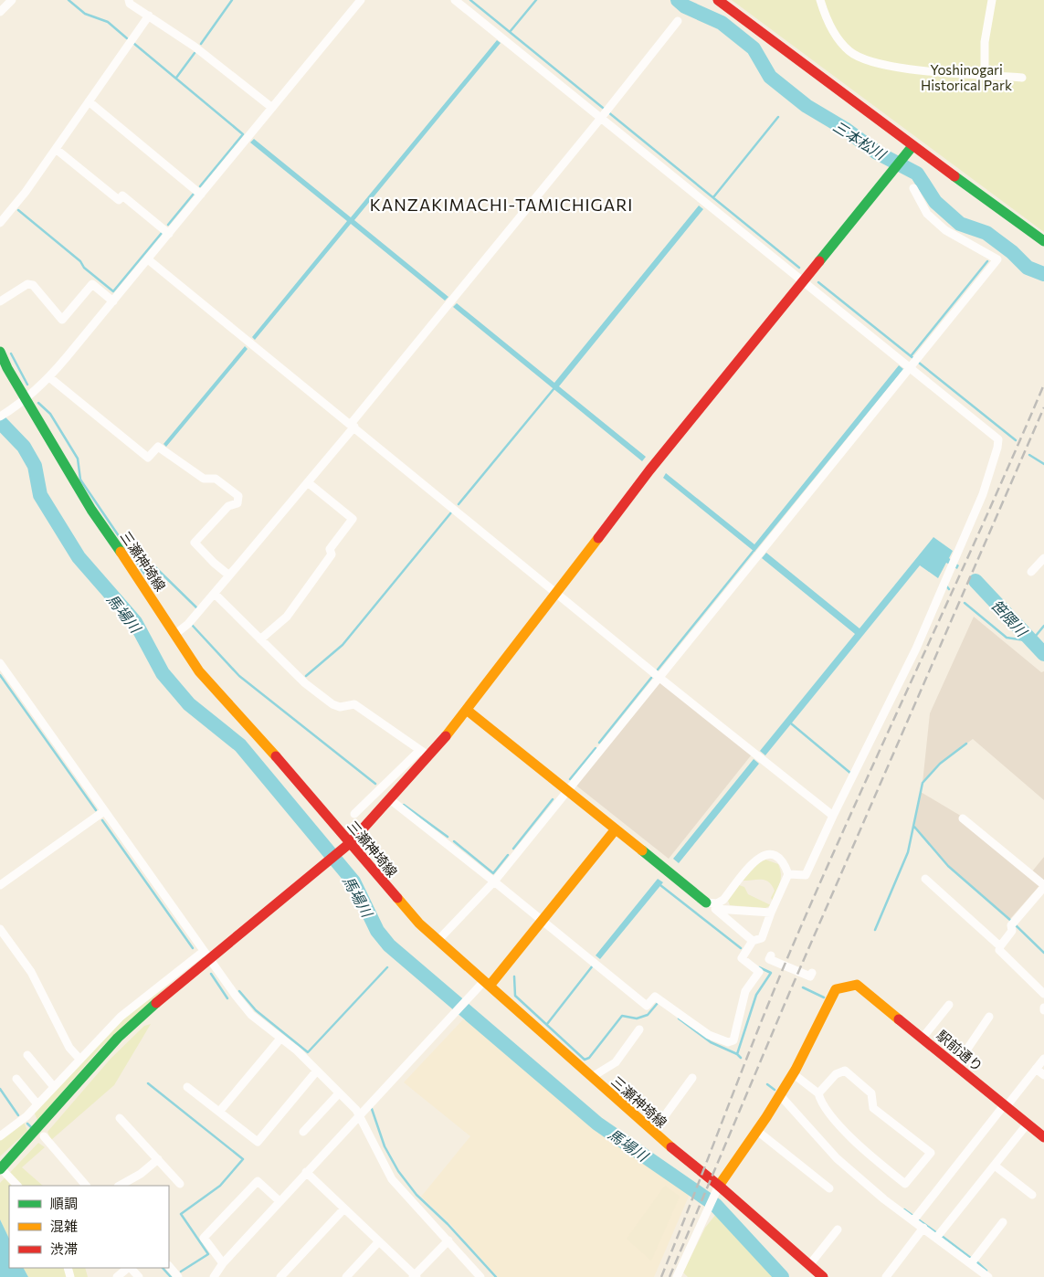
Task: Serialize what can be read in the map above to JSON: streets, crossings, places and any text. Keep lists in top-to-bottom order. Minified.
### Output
{"streets":{"street":["三瀬神埼線","駅前通り"]},"districts":["KANZAKIMACHI-TAMICHIGARI"],"water":["三本松川","馬場川","笹隈川"],"parks":["Yoshinogari Historical Park"],"legend":["順調","混雑","渋滞"]}
